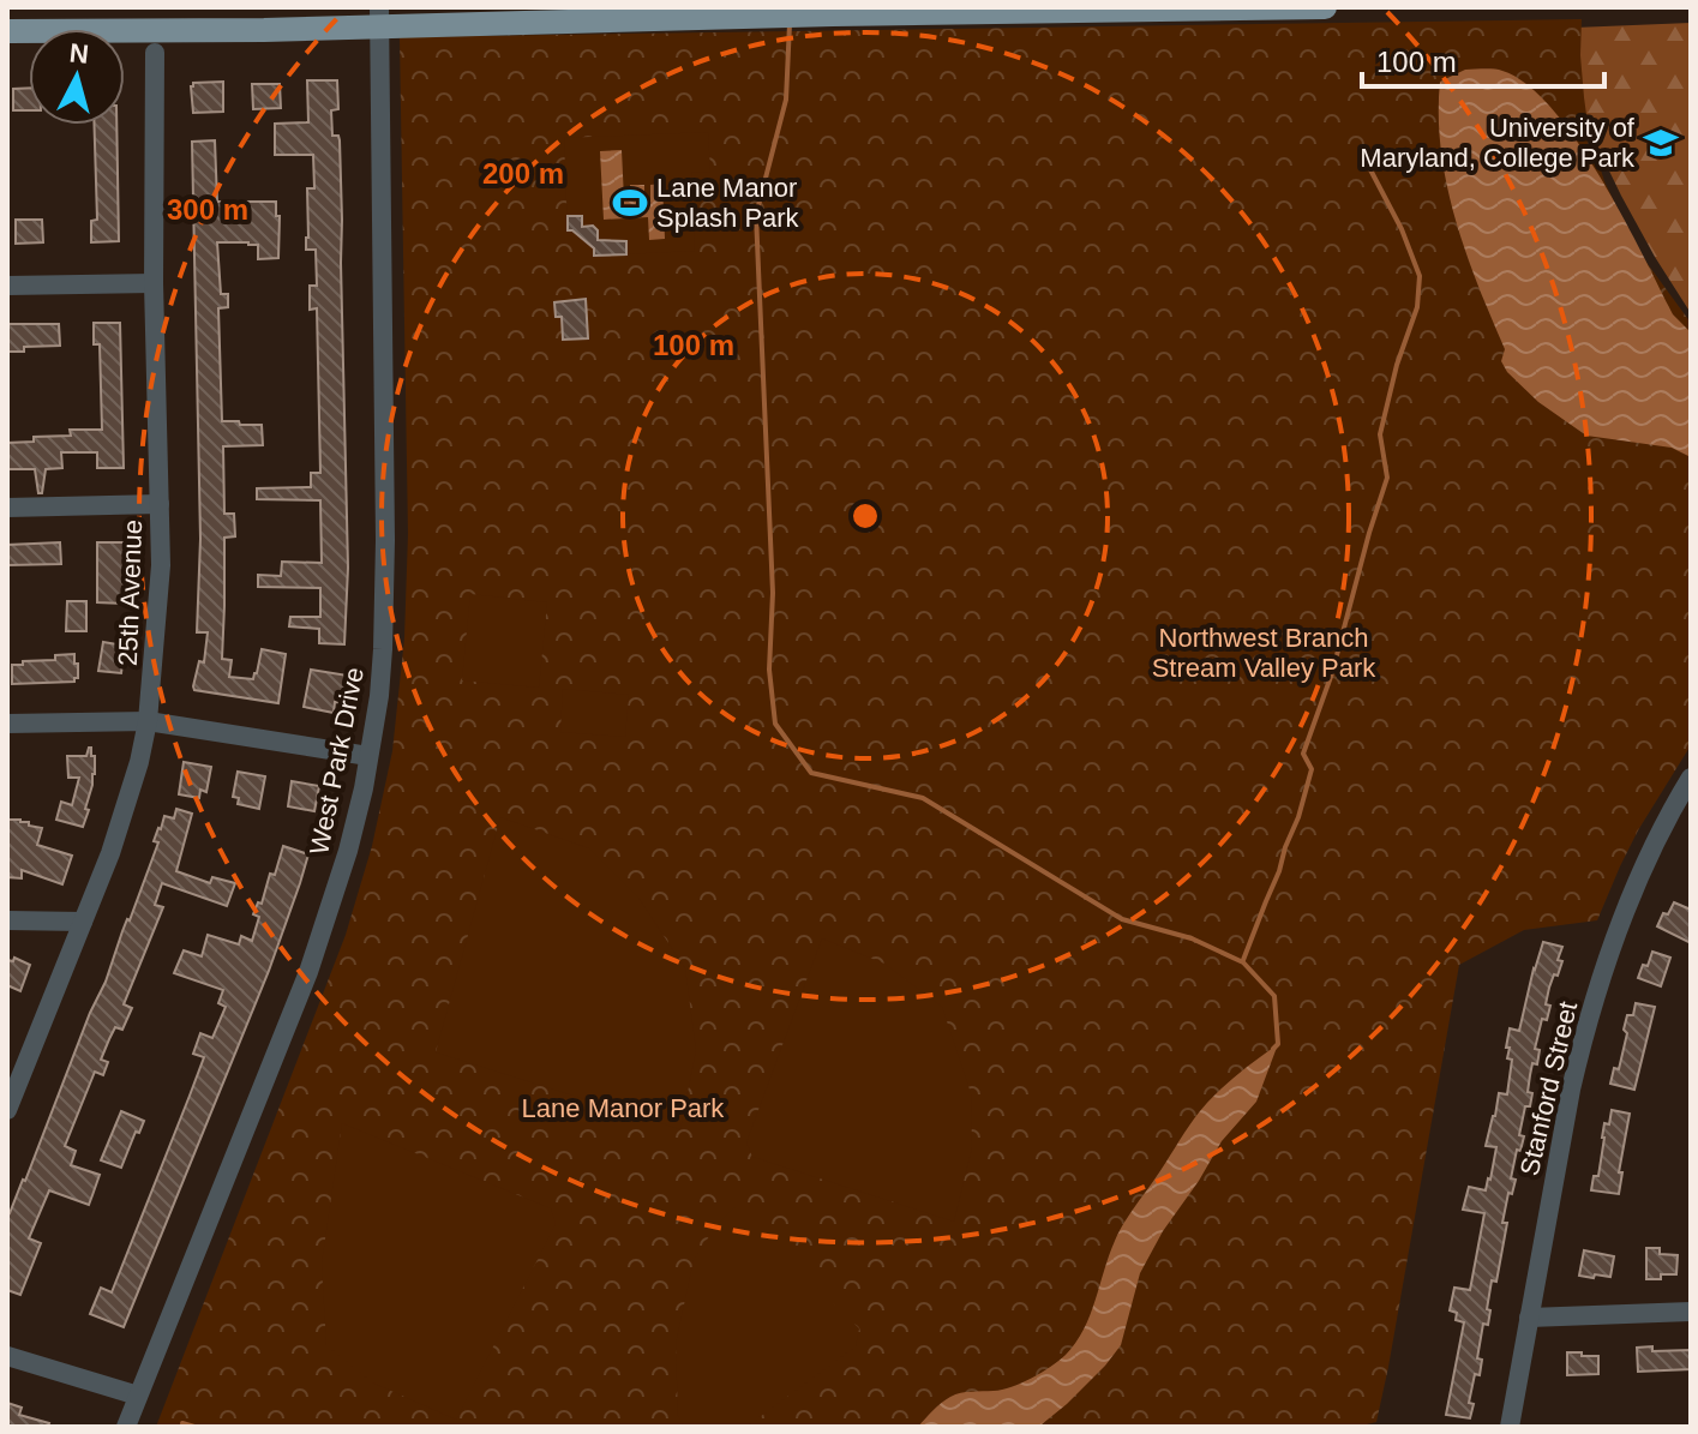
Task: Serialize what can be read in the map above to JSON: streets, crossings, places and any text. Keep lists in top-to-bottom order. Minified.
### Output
{"streets":{"street":["25th Avenue","West Park Drive","Stanford Street"]},"parks":["Northwest Branch Stream Valley Park","Lane Manor Park"],"places":{"school or university":["University of Maryland, College Park"],"sports":["Lane Manor Splash Park"]},"scale_bar":"100 m","north":"top","rings":["200 m","300 m","100 m"]}
